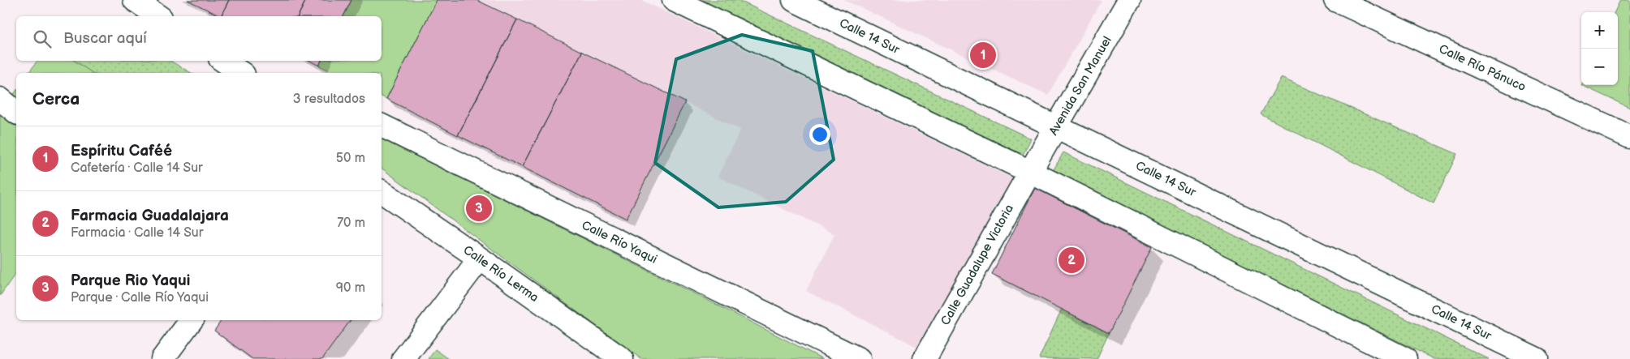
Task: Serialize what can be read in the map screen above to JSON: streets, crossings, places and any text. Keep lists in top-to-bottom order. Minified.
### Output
{"streets":{"street":["Calle 14 Sur","Calle Río Pánuco","Avenida San Manuel","Calle Río Yaqui","Calle Guadalupe Victoria","Calle Río Lerma"]},"crossings":[["Calle 14 Sur","Avenida San Manuel"],["Avenida San Manuel","Calle Guadalupe Victoria"]],"page":{"map_buttons":["+","−"],"search":"Buscar aquí","pins":["1","3","2"],"heading":["Cerca","3 resultados"],"list":[{"mark":"1","name":"Espíritu Caféé","note":"Cafetería · Calle 14 Sur","value":"50 m"},{"mark":"2","name":"Farmacia Guadalajara","note":"Farmacia · Calle 14 Sur","value":"70 m"},{"mark":"3","name":"Parque Rio Yaqui","note":"Parque · Calle Río Yaqui","value":"90 m"}]}}
